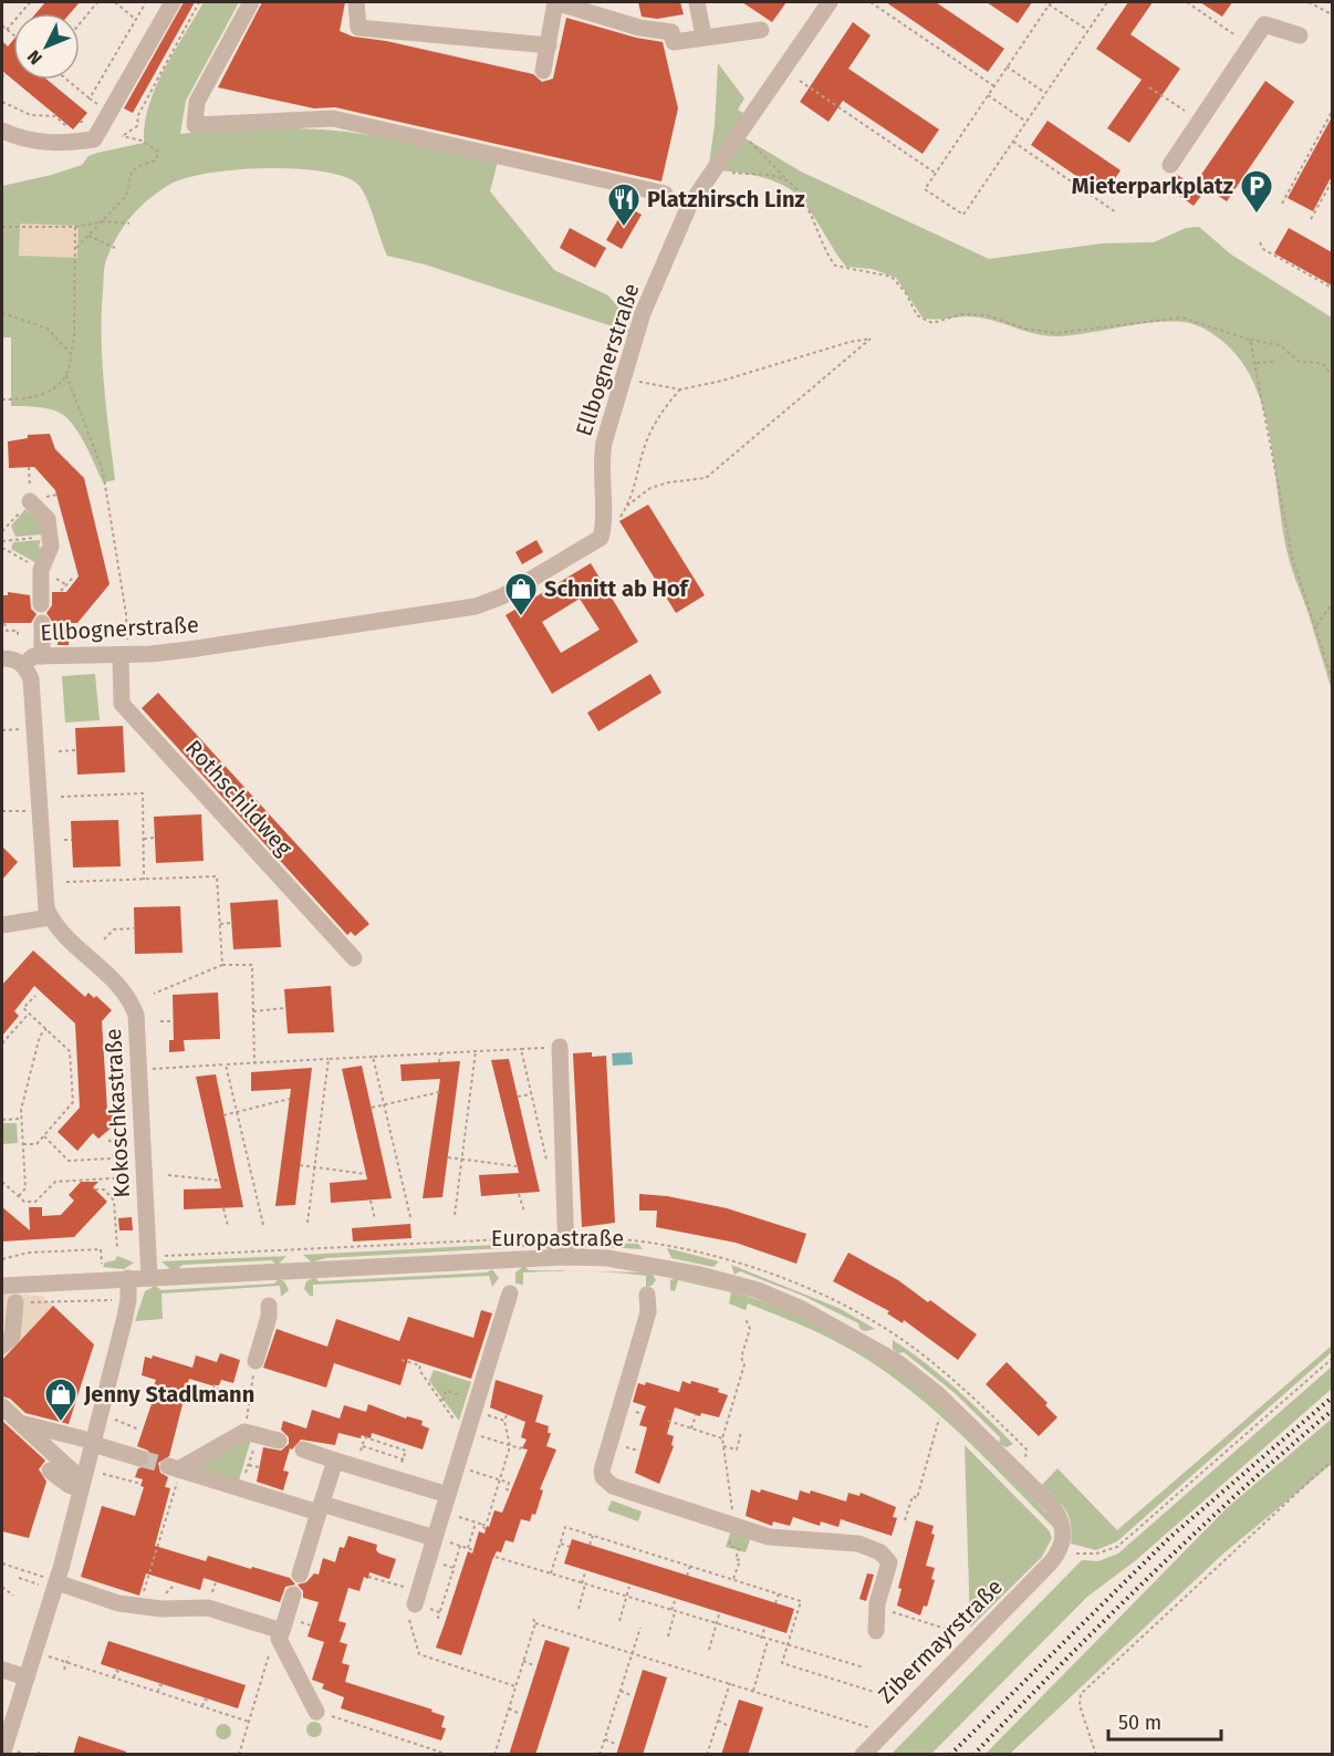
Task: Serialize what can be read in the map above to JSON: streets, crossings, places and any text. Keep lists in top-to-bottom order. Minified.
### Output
{"streets":{"street":["Ellbognerstraße","Rothschildweg","Kokoschkastraße","Europastraße","Zibermayrstraße"]},"crossings":[["Ellbognerstraße","Rothschildweg"],["Ellbognerstraße","Kokoschkastraße"],["Kokoschkastraße","Europastraße"],["Europastraße","Zibermayrstraße"]],"places":{"parking":["Mieterparkplatz"],"restaurant":["Platzhirsch Linz"],"shop":["Schnitt ab Hof","Jenny Stadlmann"]},"scale_bar":"50 m","north":"bottom left"}
